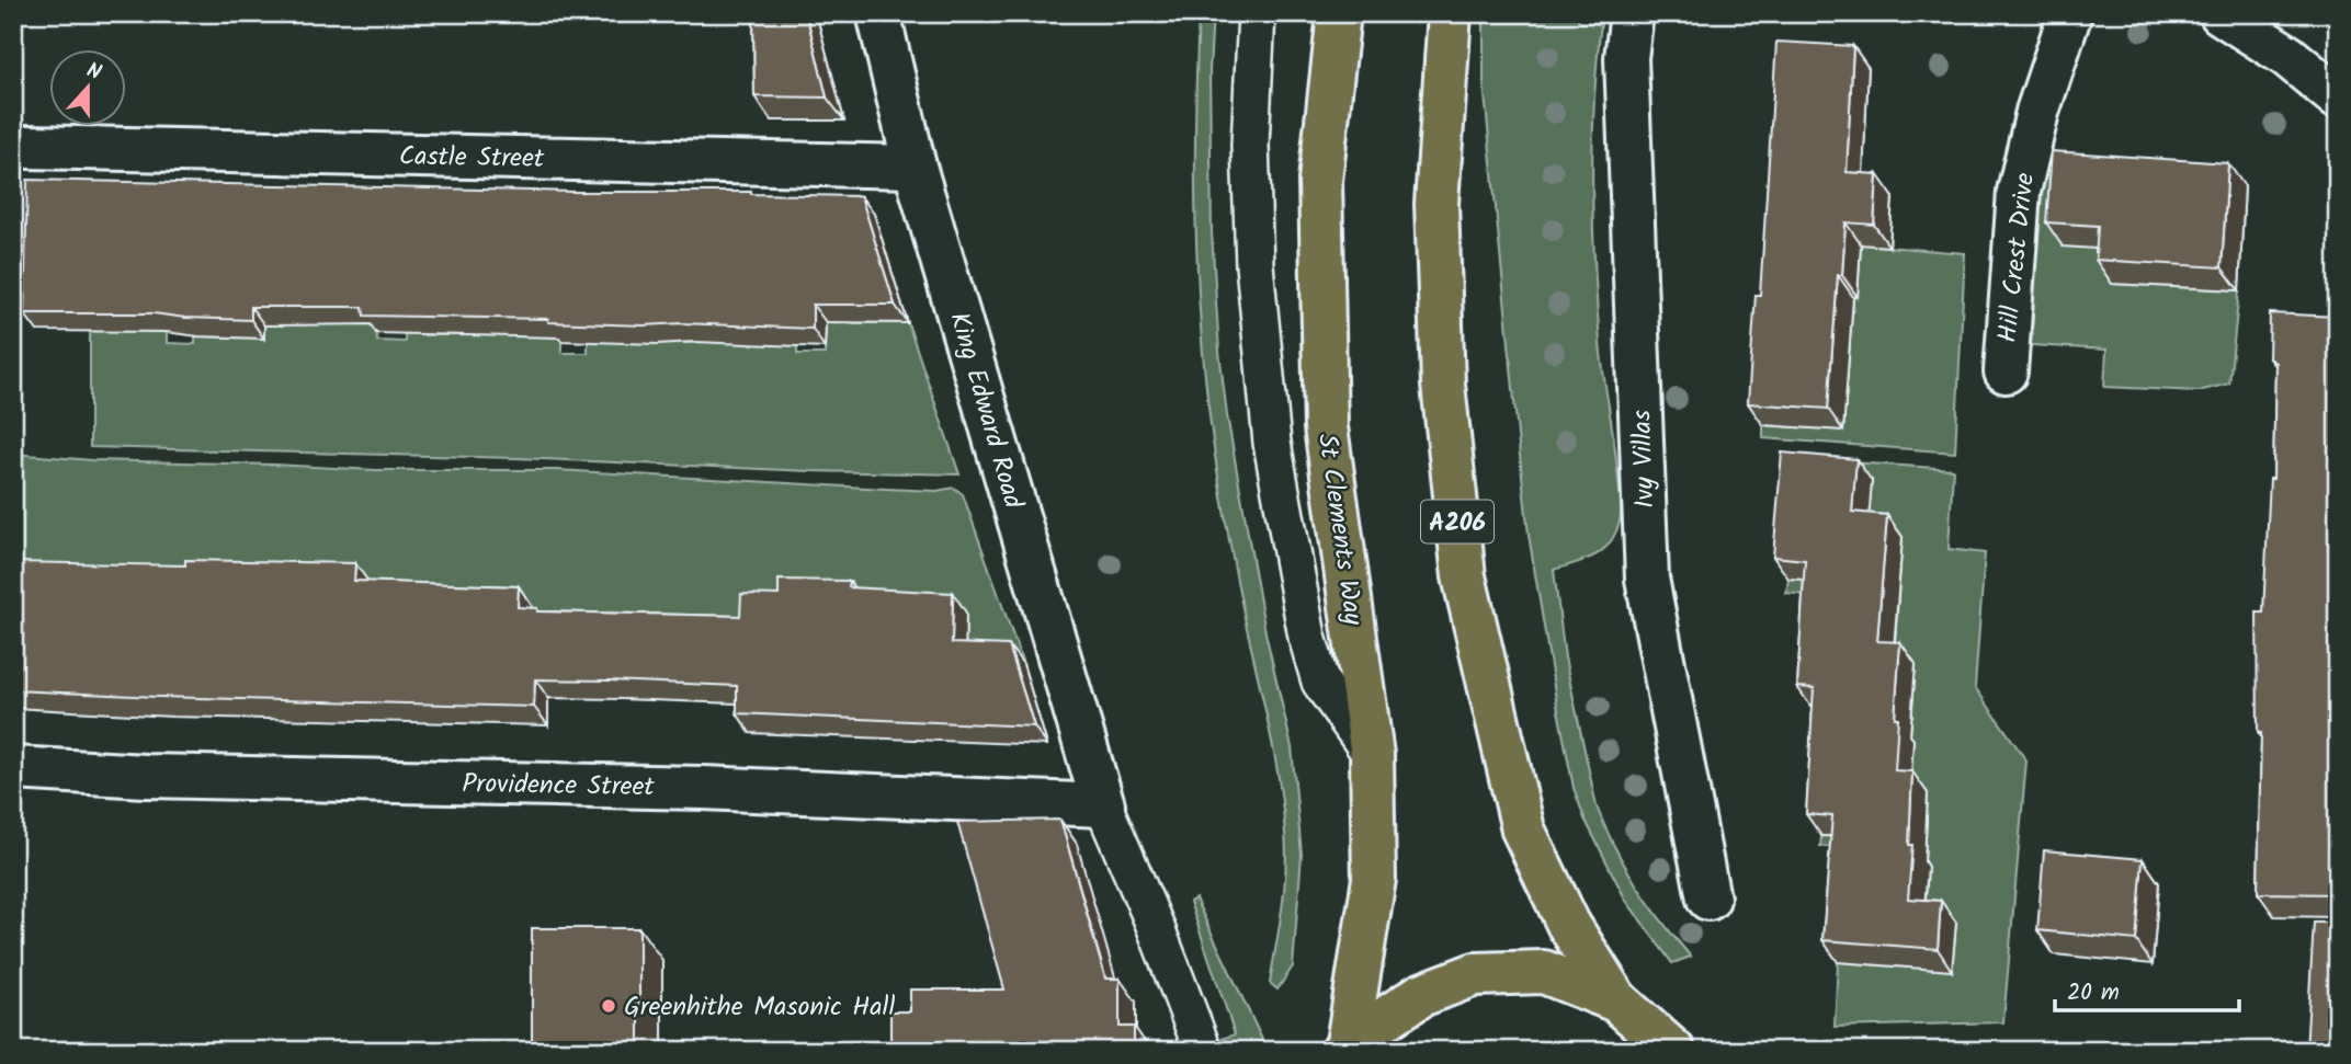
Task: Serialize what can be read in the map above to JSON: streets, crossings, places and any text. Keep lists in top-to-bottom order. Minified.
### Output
{"streets":{"main road":["A206","St Clements Way"],"street":["Castle Street","Hill Crest Drive","King Edward Road","Ivy Villas","Providence Street"]},"crossings":[["Castle Street","King Edward Road"],["King Edward Road","Providence Street"]],"places":["Greenhithe Masonic Hall"],"scale_bar":"20 m","north":"top"}
